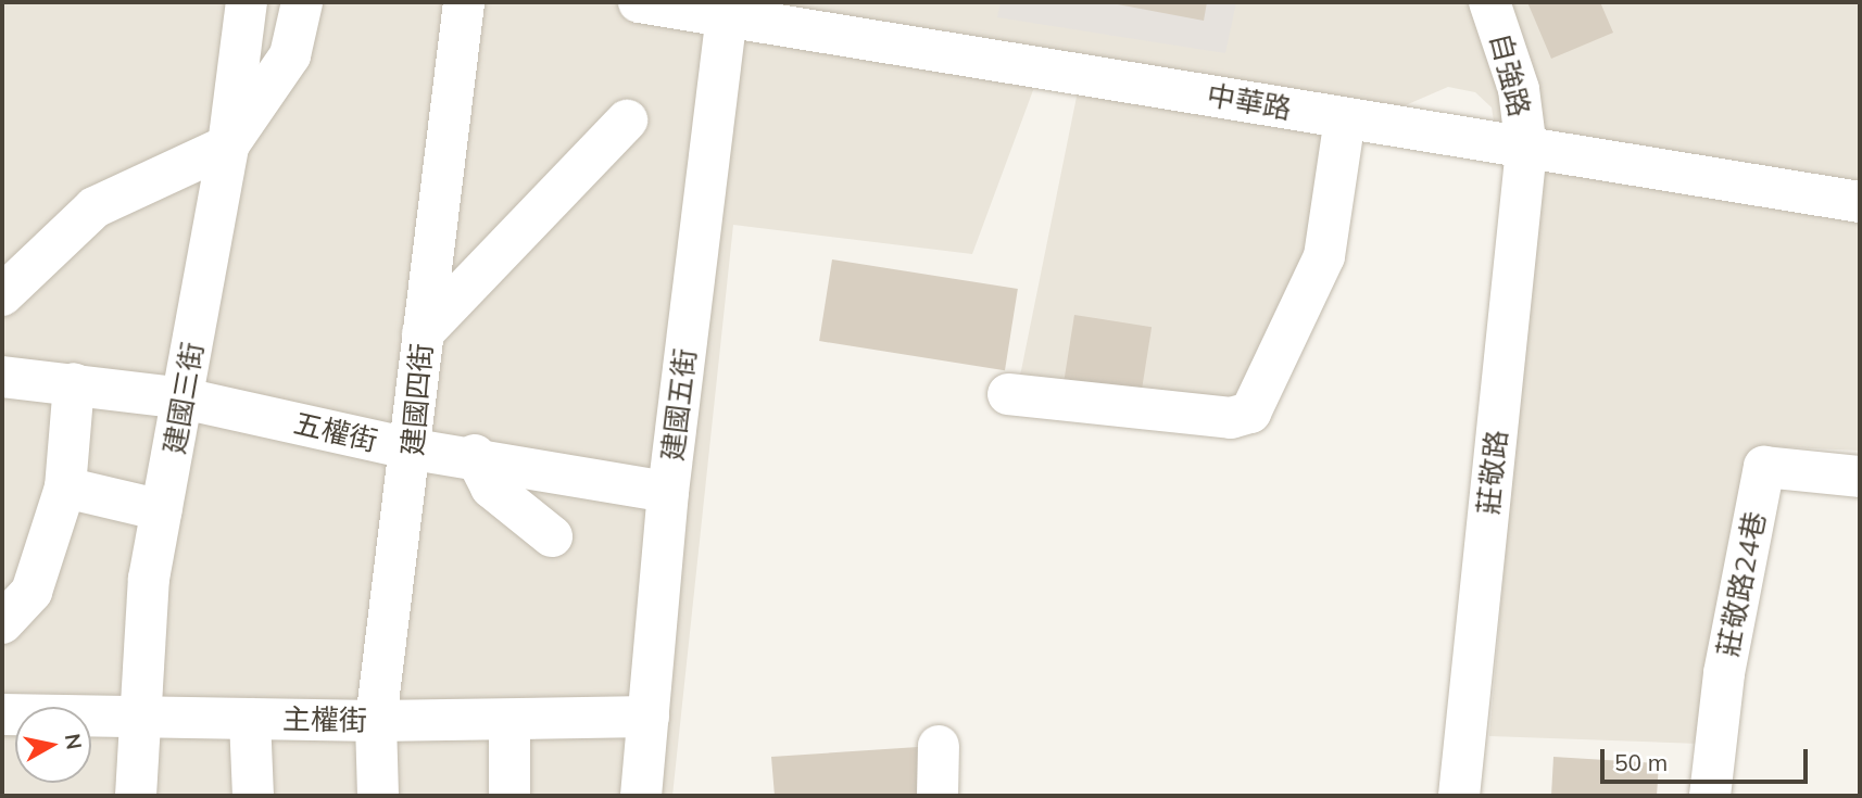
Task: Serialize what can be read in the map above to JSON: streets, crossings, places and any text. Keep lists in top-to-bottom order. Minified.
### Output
{"streets":{"street":["自強路","中華路","建國三街","建國四街","建國五街","五權街","莊敬路","莊敬路24巷","主權街"]},"crossings":[["自強路","中華路"],["自強路","莊敬路"],["中華路","建國五街"],["中華路","莊敬路"],["建國三街","五權街"],["建國三街","主權街"],["建國四街","五權街"],["建國四街","主權街"],["建國五街","五權街"],["建國五街","主權街"]],"scale_bar":"50 m","north":"right"}
